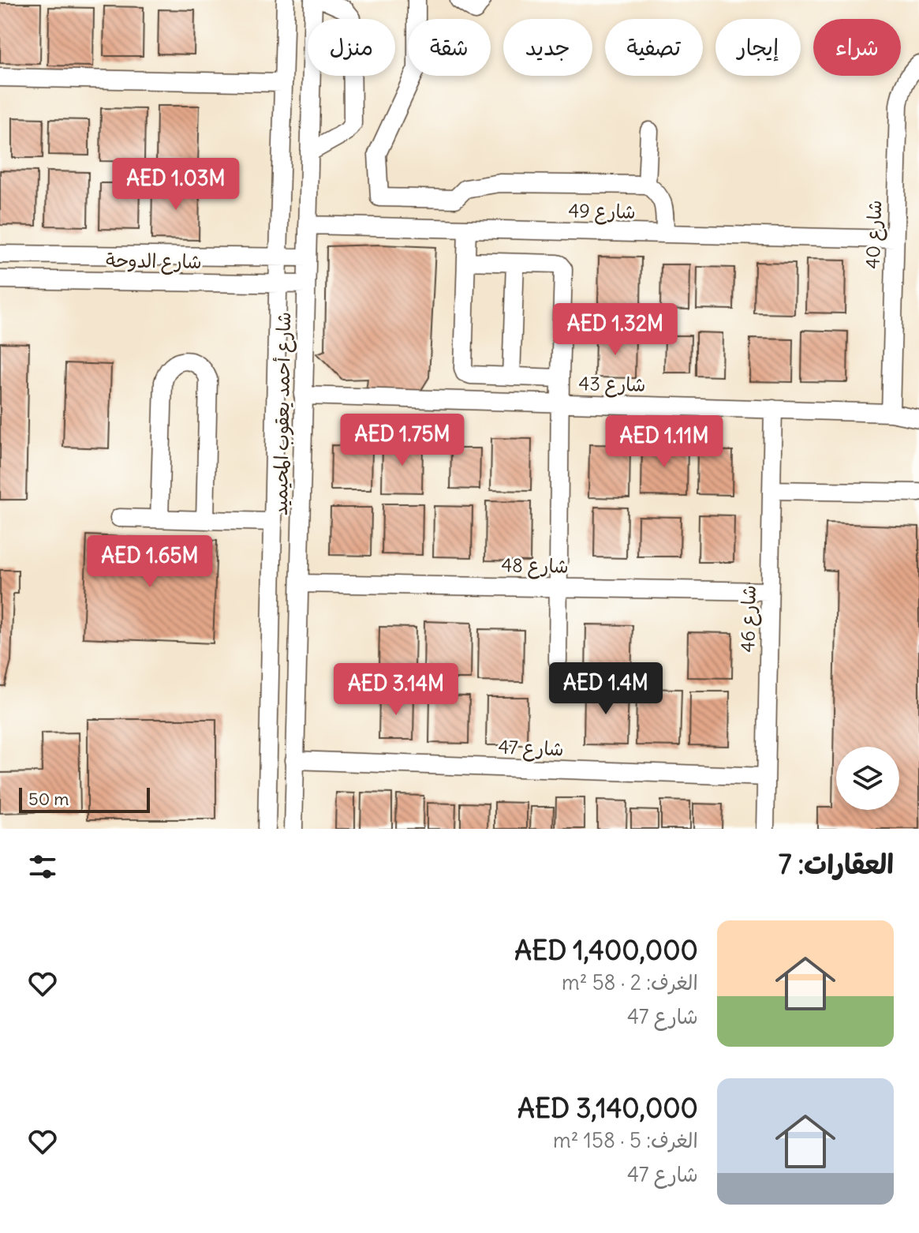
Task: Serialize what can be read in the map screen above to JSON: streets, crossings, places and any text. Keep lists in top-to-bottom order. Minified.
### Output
{"streets":{"street":["شارع 49","شارع 40","شارع الدوحة","شارع 43","شارع أحمد يعقوب المحيميد","شارع 48","شارع 46","شارع 47"]},"crossings":[["شارع 49","شارع 40"],["شارع 49","شارع أحمد يعقوب المحيميد"],["شارع 40","شارع 43"],["شارع الدوحة","شارع أحمد يعقوب المحيميد"],["شارع 43","شارع أحمد يعقوب المحيميد"],["شارع 43","شارع 46"],["شارع أحمد يعقوب المحيميد","شارع 48"],["شارع أحمد يعقوب المحيميد","شارع 47"],["شارع 48","شارع 46"],["شارع 46","شارع 47"]],"scale_bar":"50 m","page":{"chip":["شراء","إيجار","تصفية","جديد","شقة","منزل"],"price":["AED 1.03M","AED 1.32M","AED 1.75M","AED 1.11M","AED 1.65M","AED 1.4M","AED 3.14M"],"scale":"50 m","heading":"العقارات: 7","list":[{"name":"AED 1,400,000","note":"الغرف: 2 · 58 m² · شارع 47"},{"name":"AED 3,140,000","note":"الغرف: 5 · 158 m² · شارع 47"}]}}
